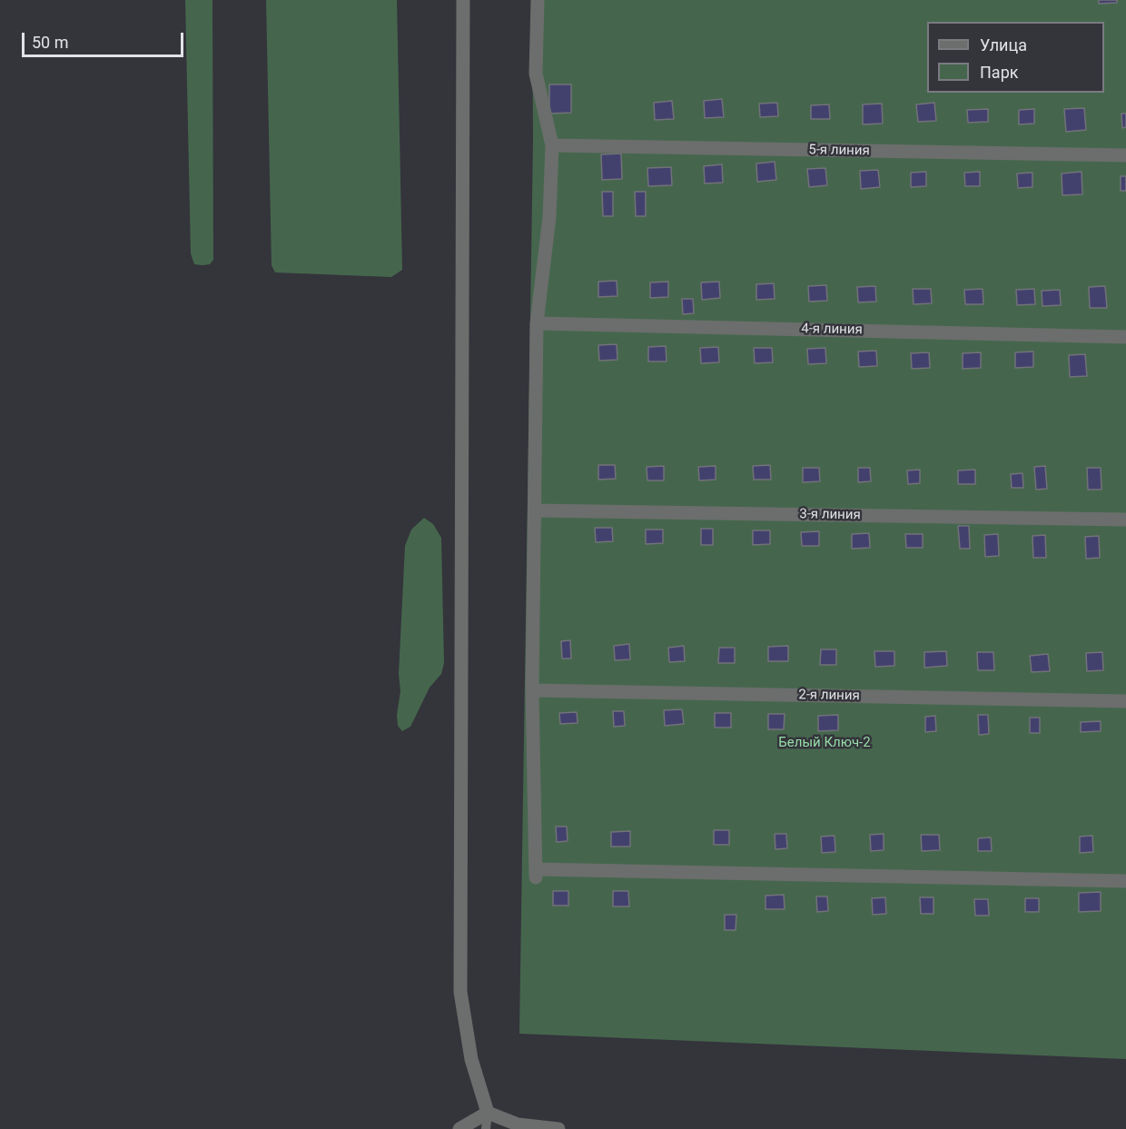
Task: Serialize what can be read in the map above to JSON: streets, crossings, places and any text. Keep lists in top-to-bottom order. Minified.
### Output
{"streets":{"street":["5-я линия","4-я линия","3-я линия","2-я линия"]},"parks":["Белый Ключ-2"],"legend":["Улица","Парк"],"scale_bar":"50 m"}
